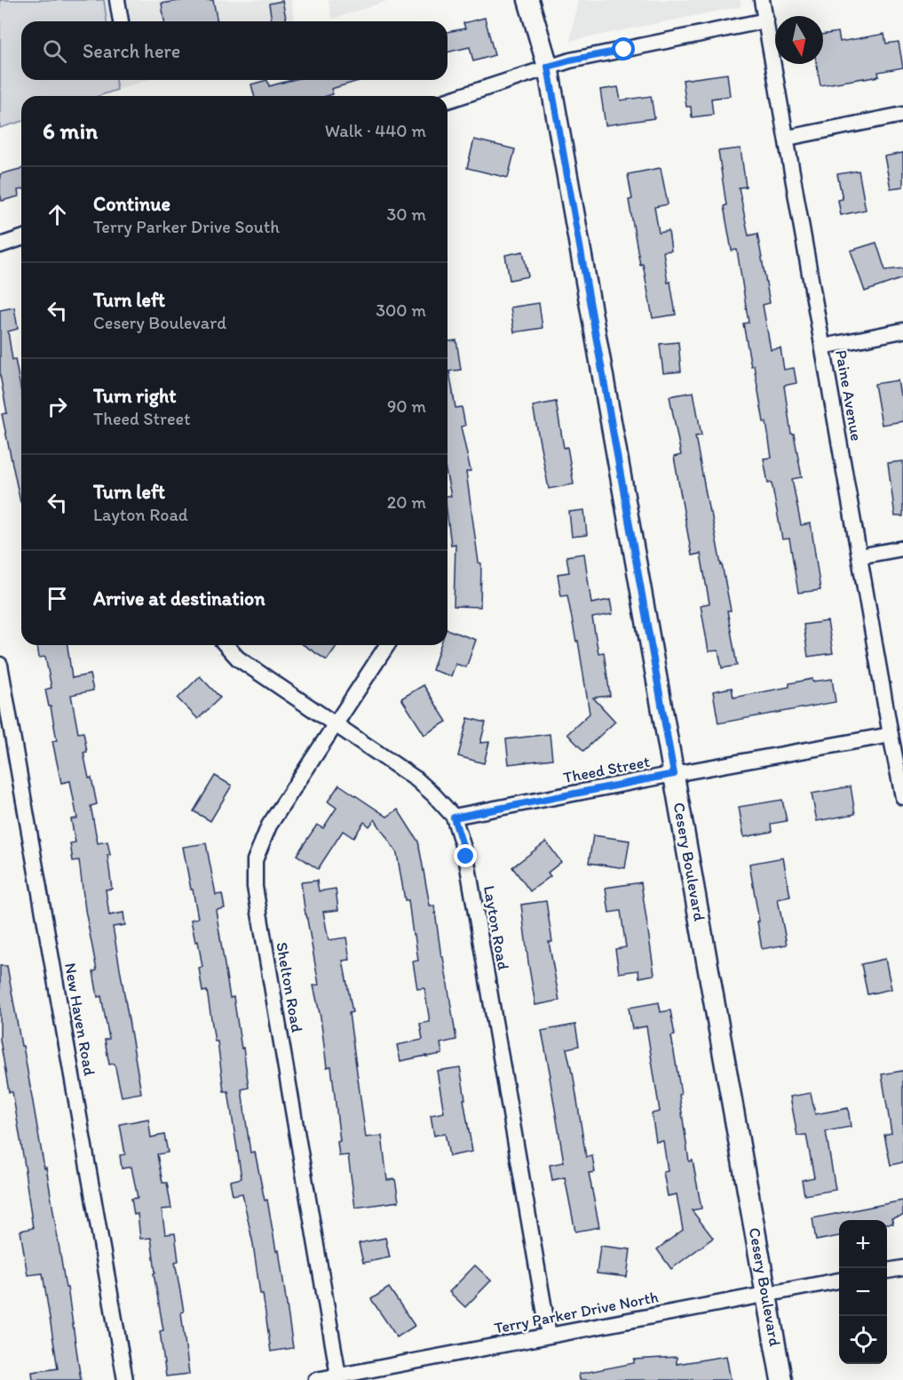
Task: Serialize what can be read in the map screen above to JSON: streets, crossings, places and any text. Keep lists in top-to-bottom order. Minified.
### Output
{"streets":{"main road":["Cesery Boulevard"],"street":["Paine Avenue","Theed Street","Layton Road","Shelton Road","New Haven Road","Terry Parker Drive North"]},"crossings":[["Paine Avenue","Theed Street"],["Theed Street","Cesery Boulevard"],["Theed Street","Layton Road"],["Cesery Boulevard","Terry Parker Drive North"],["Layton Road","Shelton Road"],["Layton Road","Terry Parker Drive North"],["Shelton Road","Terry Parker Drive North"]],"north":"bottom","page":{"search":"Search here","heading":["6 min","Walk · 440 m"],"list":[["Continue","Terry Parker Drive South","30 m"],["Turn left","Cesery Boulevard","300 m"],["Turn right","Theed Street","90 m"],["Turn left","Layton Road","20 m"],"Arrive at destination"],"map_buttons":["+","−"]}}
